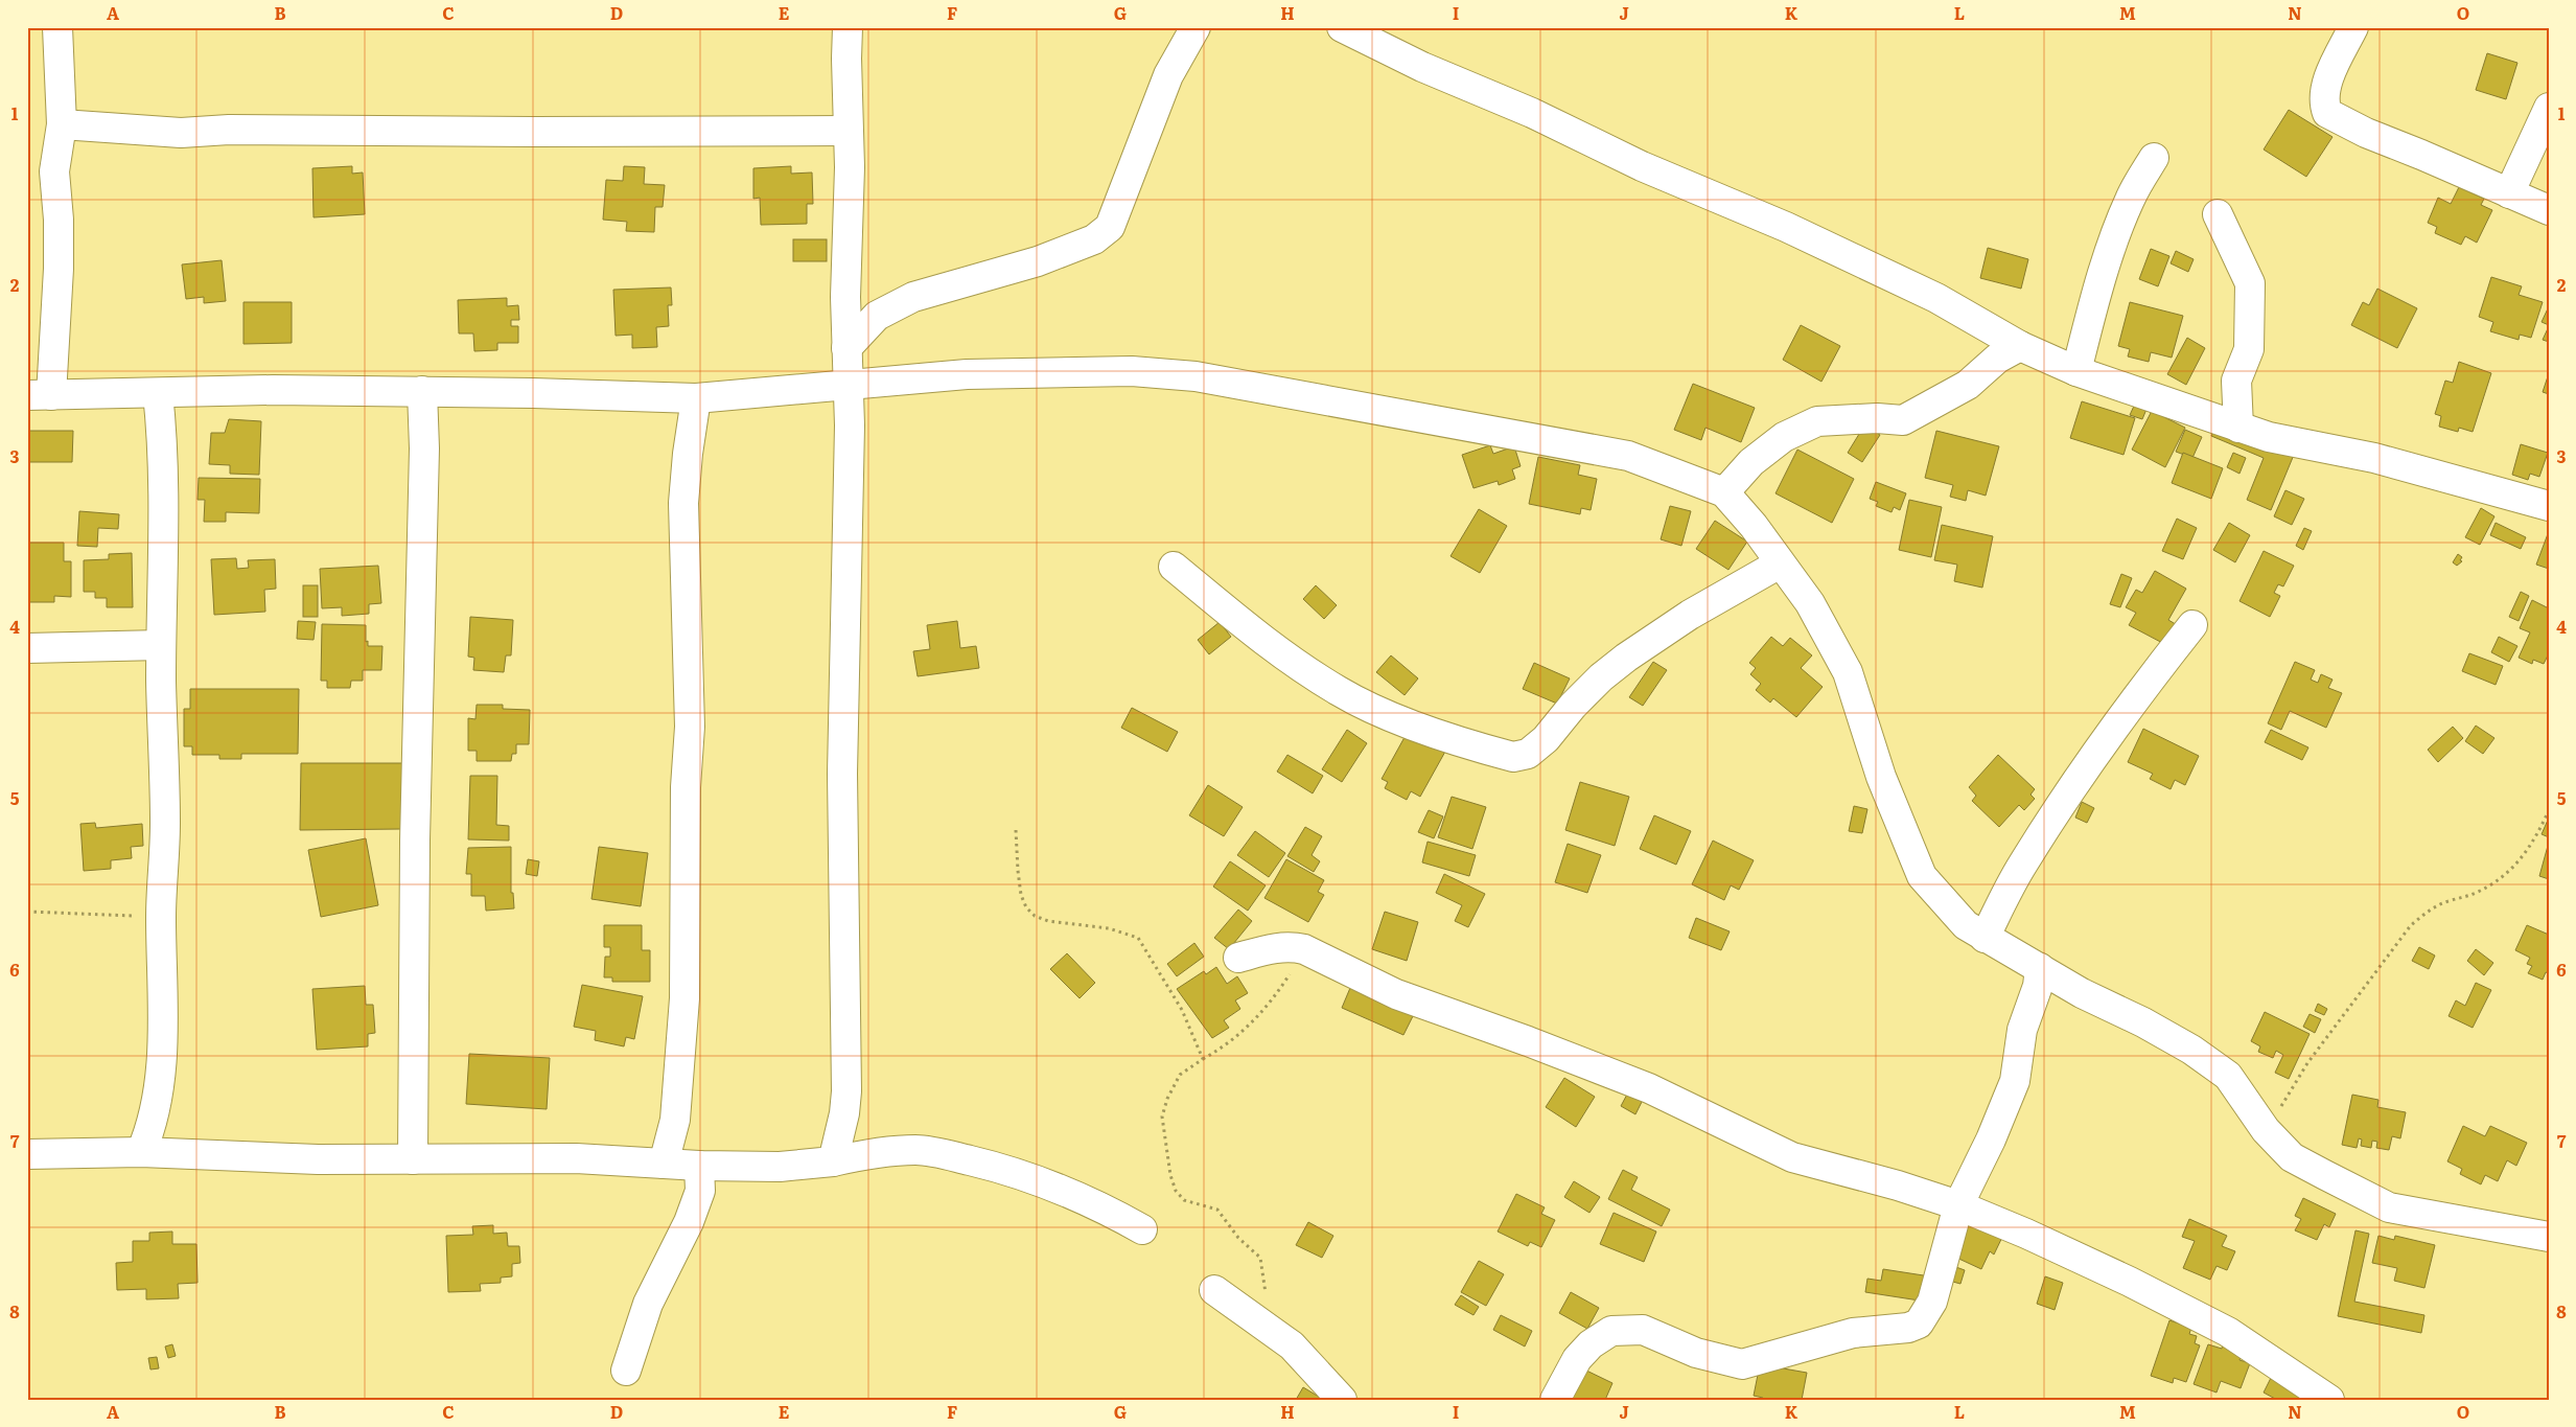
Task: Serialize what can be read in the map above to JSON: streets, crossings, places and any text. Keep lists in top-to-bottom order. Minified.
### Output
{"grid":{"columns":["A","B","C","D","E","F","G","H","I","J","K","L","M","N","O"],"rows":["1","2","3","4","5","6","7","8"]}}
